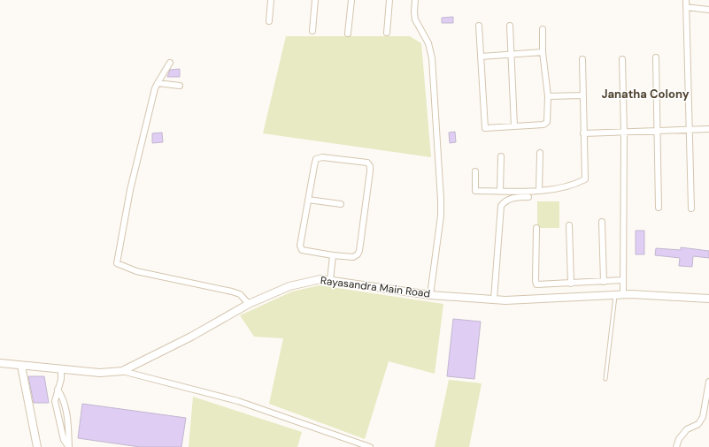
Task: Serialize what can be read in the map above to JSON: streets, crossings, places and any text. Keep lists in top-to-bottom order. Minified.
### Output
{"streets":{"street":["Rayasandra Main Road"]},"districts":["Janatha Colony"]}
